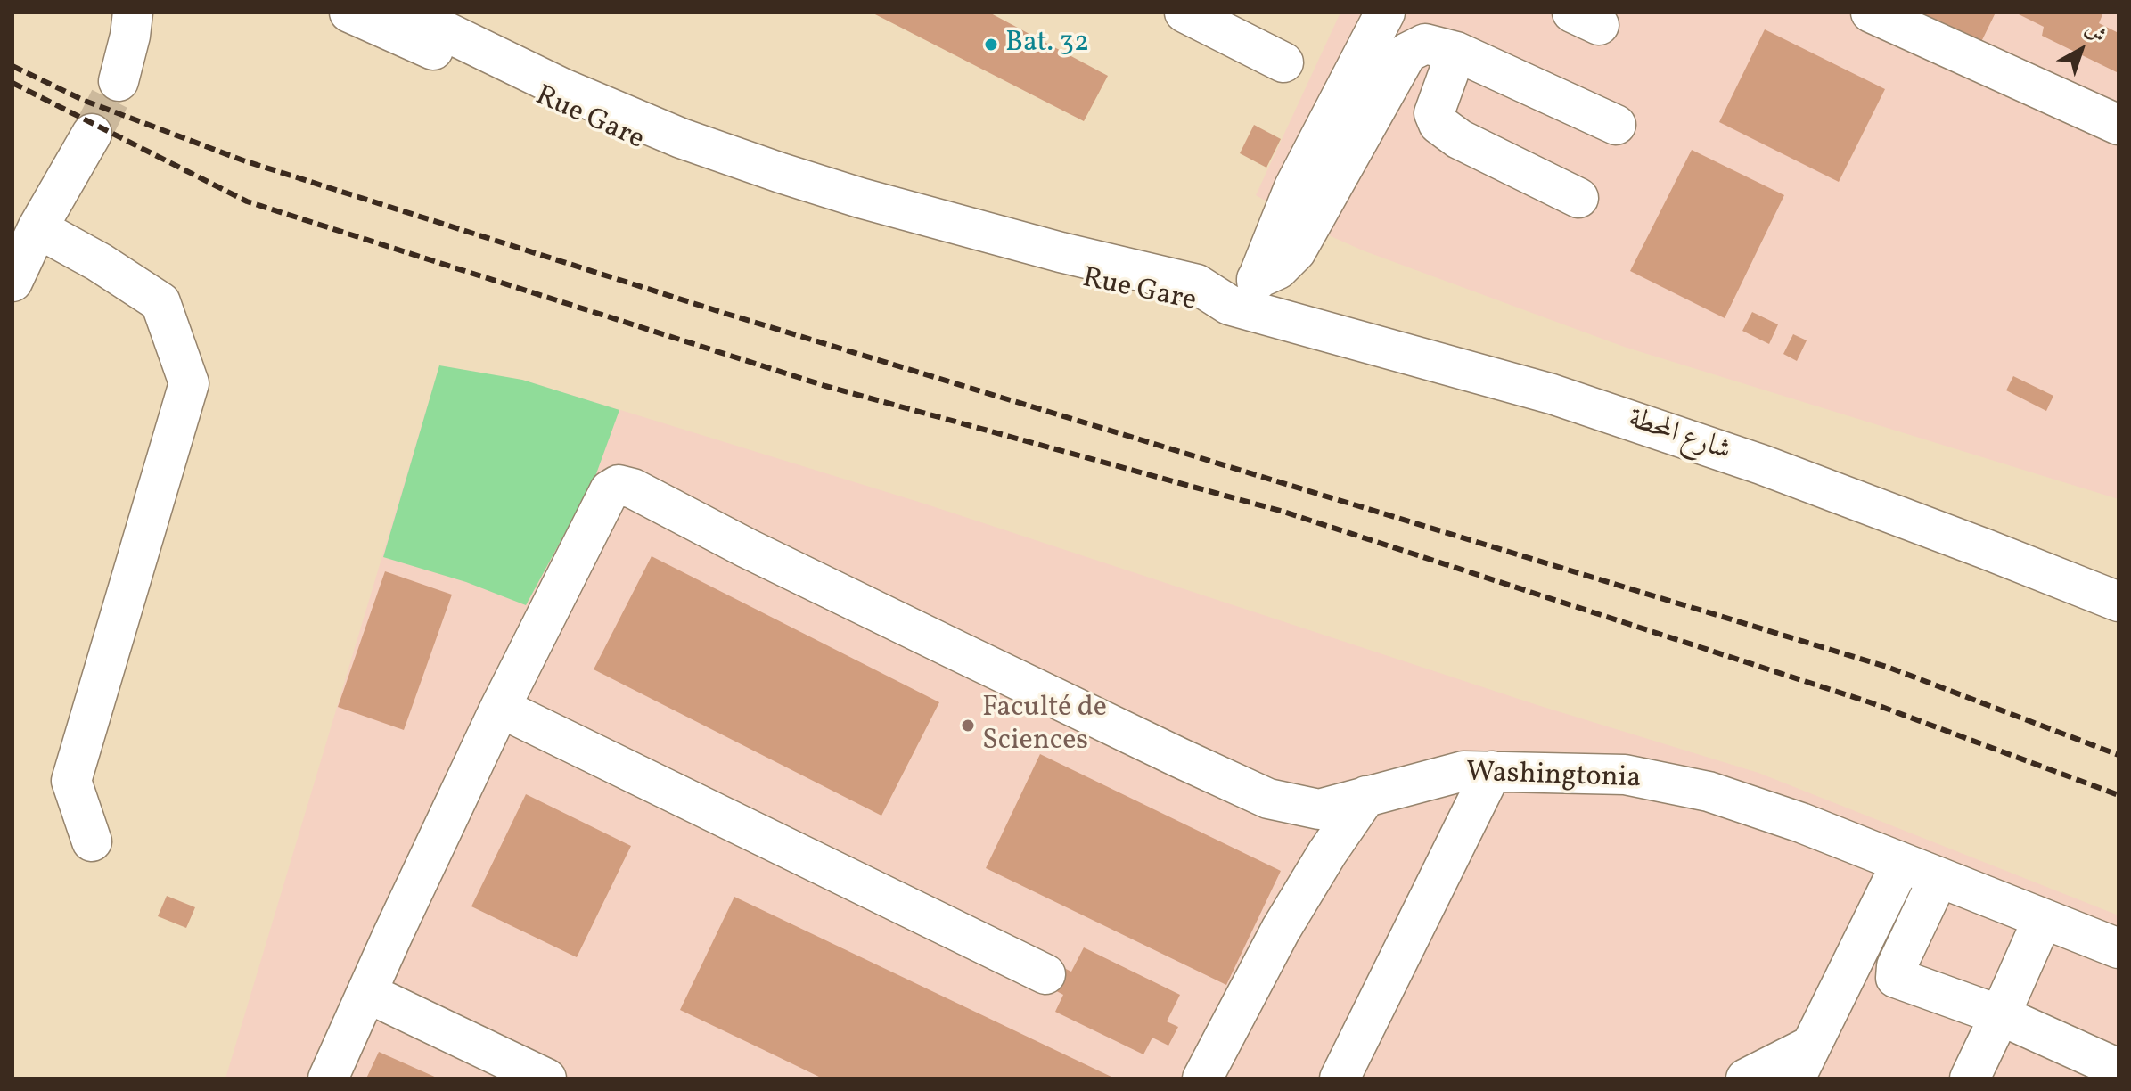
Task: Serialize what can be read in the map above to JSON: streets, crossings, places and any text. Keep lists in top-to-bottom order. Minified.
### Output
{"streets":{"main road":["Rue Gare","شارع المحطة","Washingtonia"]},"crossings":[["Rue Gare","شارع المحطة"]],"places":["Bat. 32","Faculté de Sciences"],"north":"top right"}
